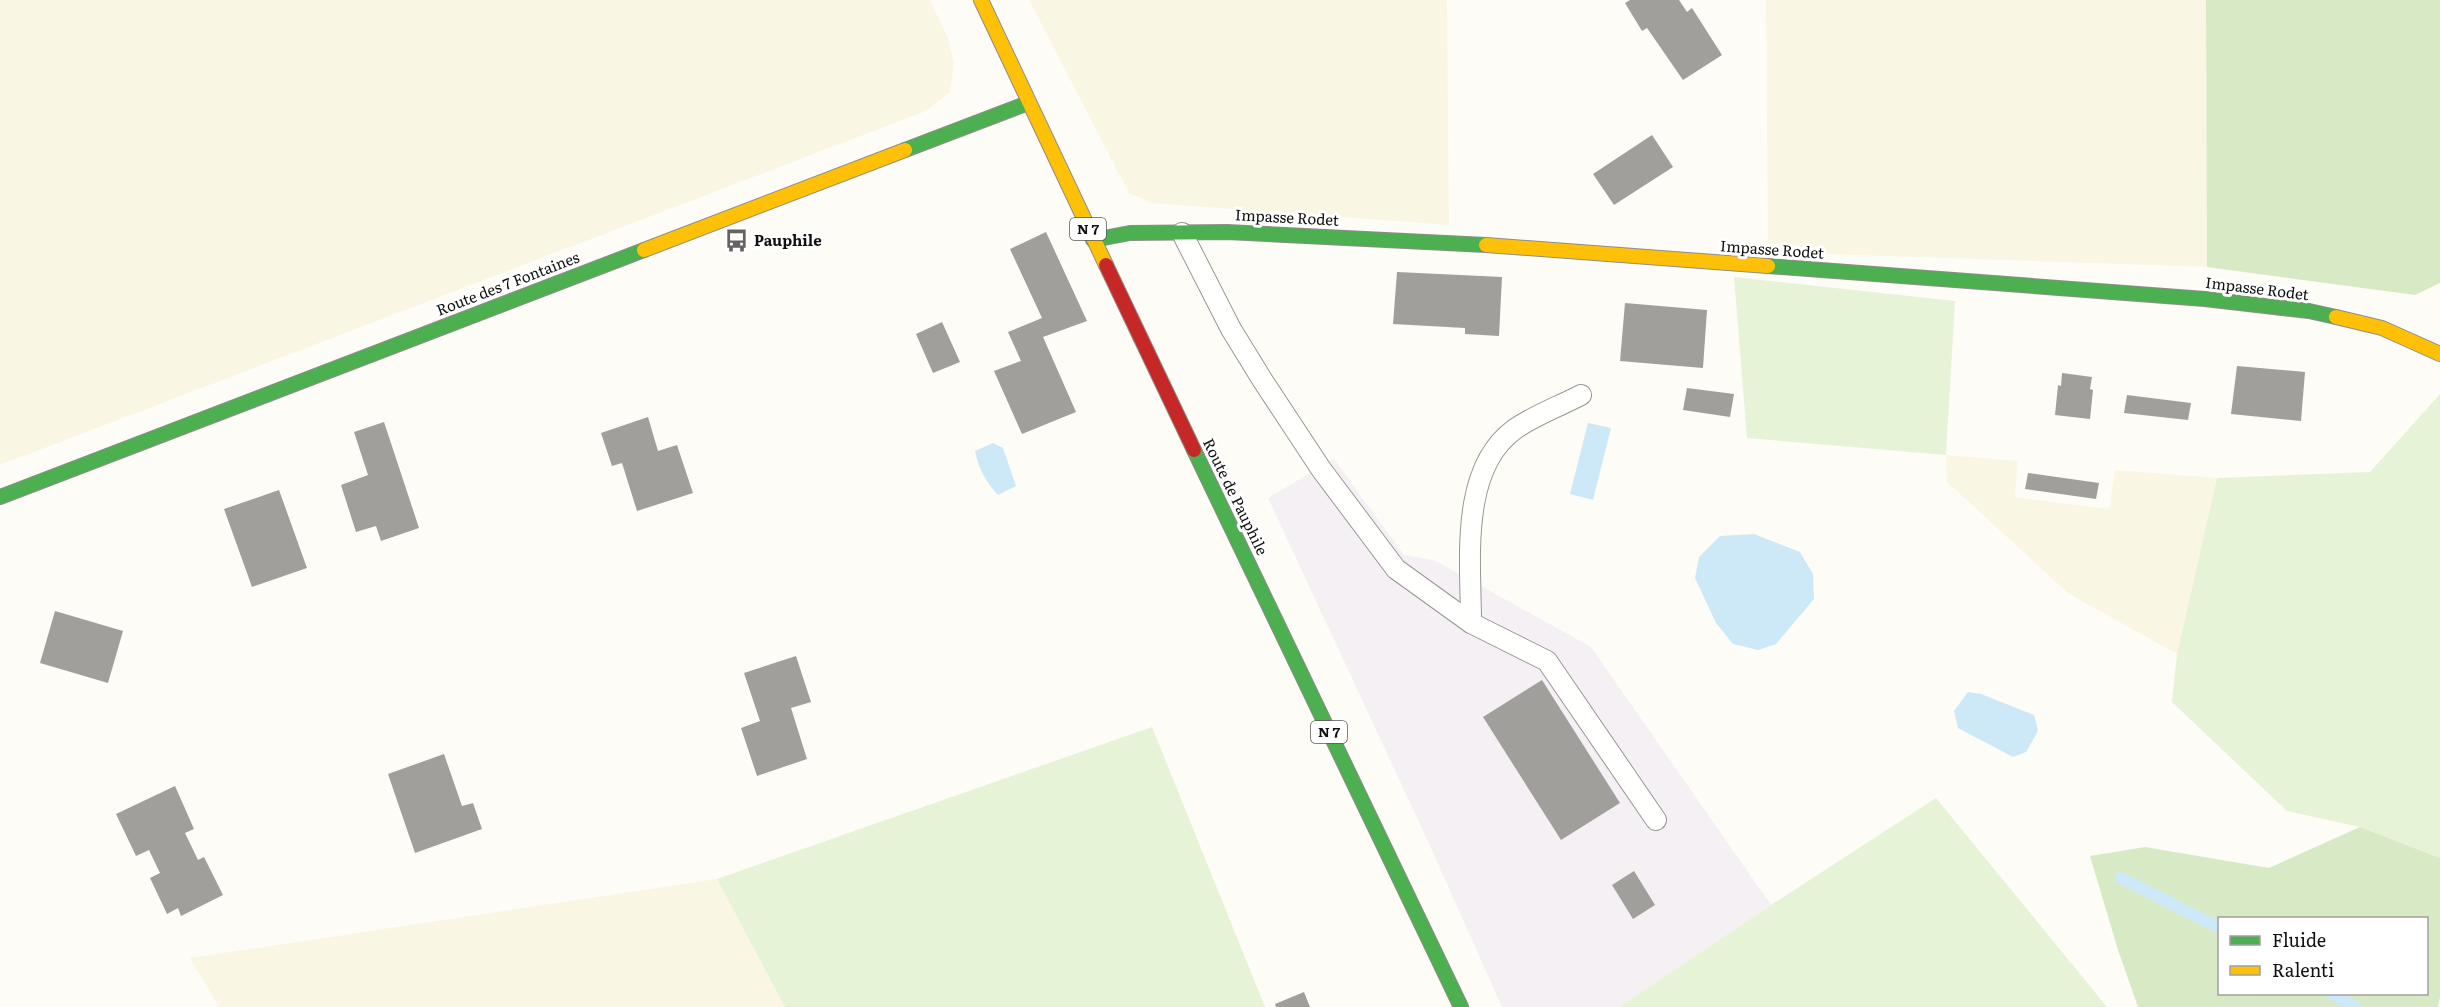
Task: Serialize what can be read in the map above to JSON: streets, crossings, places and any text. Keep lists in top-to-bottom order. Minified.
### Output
{"streets":{"street":["Impasse Rodet","N 7","Route des 7 Fontaines","Route de Pauphile"]},"crossings":[["Impasse Rodet","Route de Pauphile"],["Route des 7 Fontaines","Route de Pauphile"]],"places":{"bus stop":["Pauphile"]},"legend":["Fluide","Ralenti"]}
